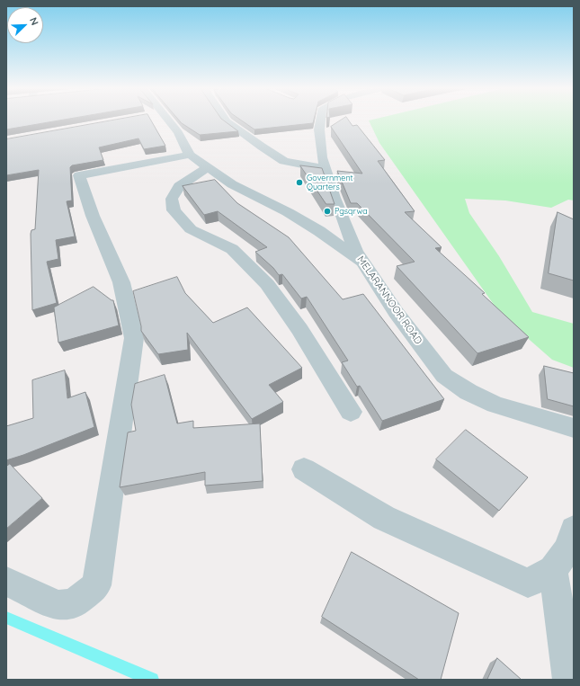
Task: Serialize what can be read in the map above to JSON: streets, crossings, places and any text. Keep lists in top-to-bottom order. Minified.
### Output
{"streets":{"street":["MELARANNOOR ROAD"]},"places":["Government Quarters","Pgsqrwa"],"north":"top right"}
